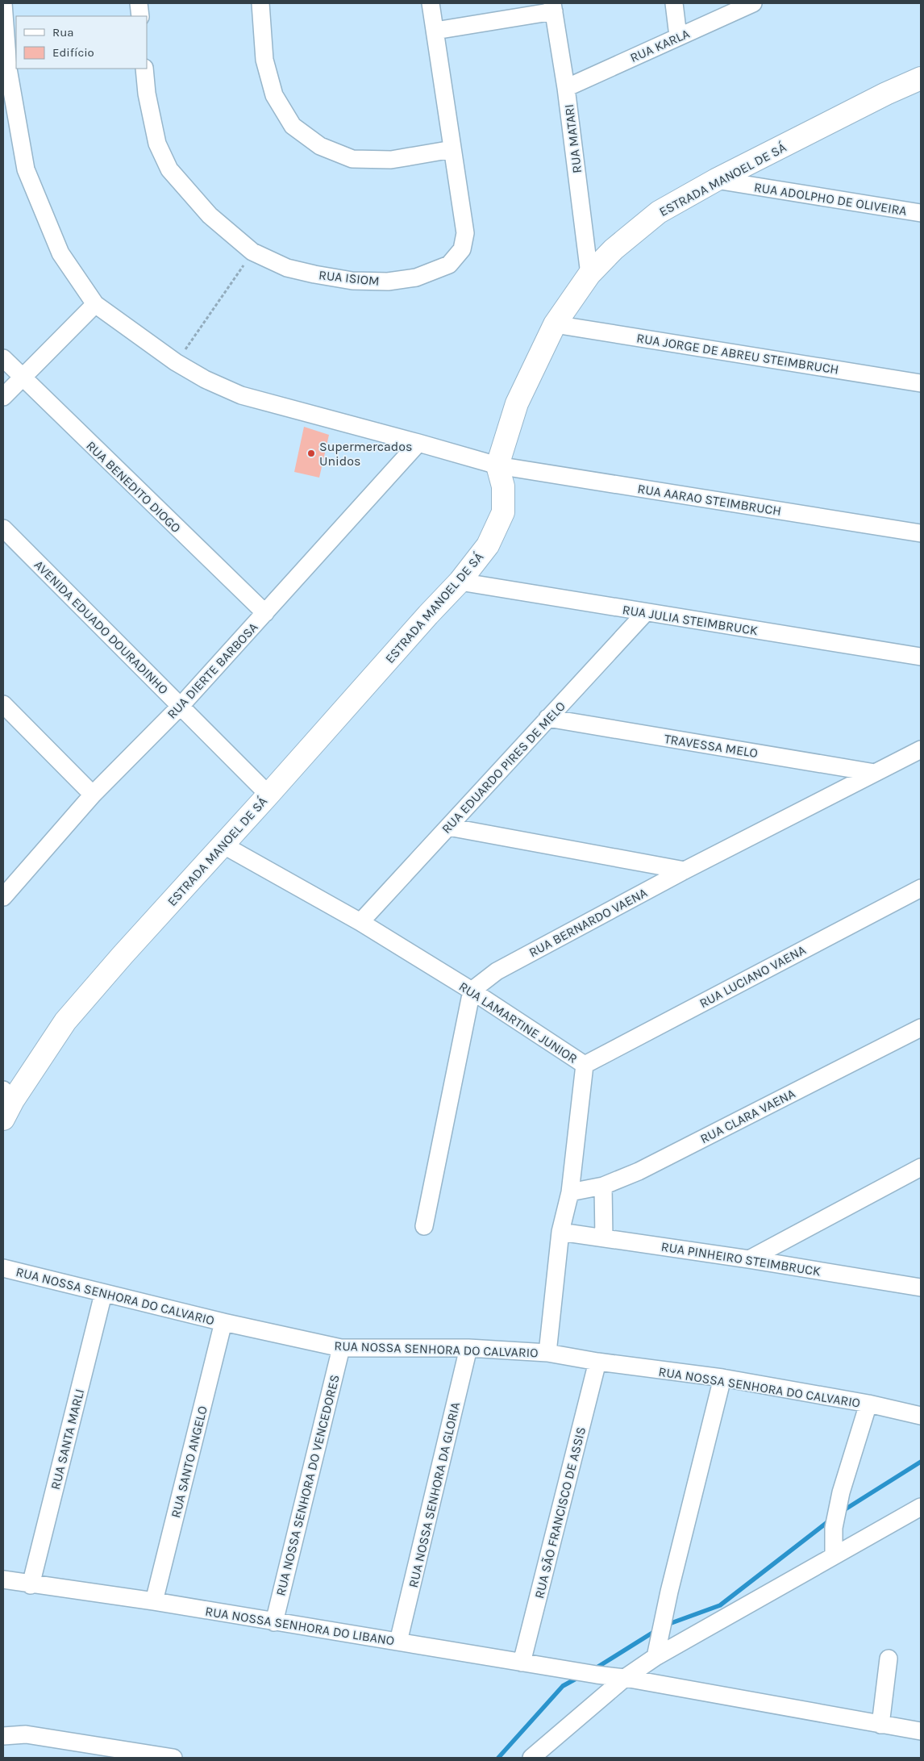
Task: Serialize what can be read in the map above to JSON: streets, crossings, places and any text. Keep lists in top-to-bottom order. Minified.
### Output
{"streets":{"main road":["ESTRADA MANOEL DE SÁ"],"street":["RUA KARLA","RUA MATARI","RUA ADOLPHO DE OLIVEIRA","RUA ISIOM","RUA JORGE DE ABREU STEIMBRUCH","RUA BENEDITO DIOGO","RUA AARAO STEIMBRUCH","RUA JULIA STEIMBRUCK","AVENIDA EDUADO DOURADINHO","RUA DIERTE BARBOSA","TRAVESSA MELO","RUA EDUARDO PIRES DE MELO","RUA BERNARDO VAENA","RUA LUCIANO VAENA","RUA LAMARTINE JUNIOR","RUA CLARA VAENA","RUA PINHEIRO STEIMBRUCK","RUA NOSSA SENHORA DO CALVARIO","RUA SANTA MARLI","RUA SANTO ANGELO","RUA NOSSA SENHORA DO VENCEDORES","RUA NOSSA SENHORA DA GLORIA","RUA SÃO FRANCISCO DE ASSIS","RUA NOSSA SENHORA DO LIBANO"]},"crossings":[["RUA KARLA","RUA MATARI"],["RUA MATARI","ESTRADA MANOEL DE SÁ"],["ESTRADA MANOEL DE SÁ","RUA ADOLPHO DE OLIVEIRA"],["ESTRADA MANOEL DE SÁ","RUA JORGE DE ABREU STEIMBRUCH"],["ESTRADA MANOEL DE SÁ","RUA AARAO STEIMBRUCH"],["ESTRADA MANOEL DE SÁ","RUA JULIA STEIMBRUCK"],["ESTRADA MANOEL DE SÁ","AVENIDA EDUADO DOURADINHO"],["ESTRADA MANOEL DE SÁ","RUA LAMARTINE JUNIOR"],["RUA BENEDITO DIOGO","RUA DIERTE BARBOSA"],["RUA AARAO STEIMBRUCH","RUA DIERTE BARBOSA"],["RUA JULIA STEIMBRUCK","RUA EDUARDO PIRES DE MELO"],["AVENIDA EDUADO DOURADINHO","RUA DIERTE BARBOSA"],["TRAVESSA MELO","RUA EDUARDO PIRES DE MELO"],["TRAVESSA MELO","RUA BERNARDO VAENA"],["RUA EDUARDO PIRES DE MELO","RUA LAMARTINE JUNIOR"],["RUA BERNARDO VAENA","RUA LAMARTINE JUNIOR"],["RUA LUCIANO VAENA","RUA LAMARTINE JUNIOR"],["RUA LAMARTINE JUNIOR","RUA CLARA VAENA"],["RUA LAMARTINE JUNIOR","RUA PINHEIRO STEIMBRUCK"],["RUA LAMARTINE JUNIOR","RUA NOSSA SENHORA DO CALVARIO"],["RUA NOSSA SENHORA DO CALVARIO","RUA SANTA MARLI"],["RUA NOSSA SENHORA DO CALVARIO","RUA SANTO ANGELO"],["RUA NOSSA SENHORA DO CALVARIO","RUA NOSSA SENHORA DO VENCEDORES"],["RUA NOSSA SENHORA DO CALVARIO","RUA NOSSA SENHORA DA GLORIA"],["RUA NOSSA SENHORA DO CALVARIO","RUA SÃO FRANCISCO DE ASSIS"],["RUA SANTA MARLI","RUA NOSSA SENHORA DO LIBANO"],["RUA SANTO ANGELO","RUA NOSSA SENHORA DO LIBANO"],["RUA NOSSA SENHORA DO VENCEDORES","RUA NOSSA SENHORA DO LIBANO"],["RUA NOSSA SENHORA DA GLORIA","RUA NOSSA SENHORA DO LIBANO"],["RUA SÃO FRANCISCO DE ASSIS","RUA NOSSA SENHORA DO LIBANO"]],"places":["Supermercados Unidos"],"legend":["Rua","Edifício"]}
